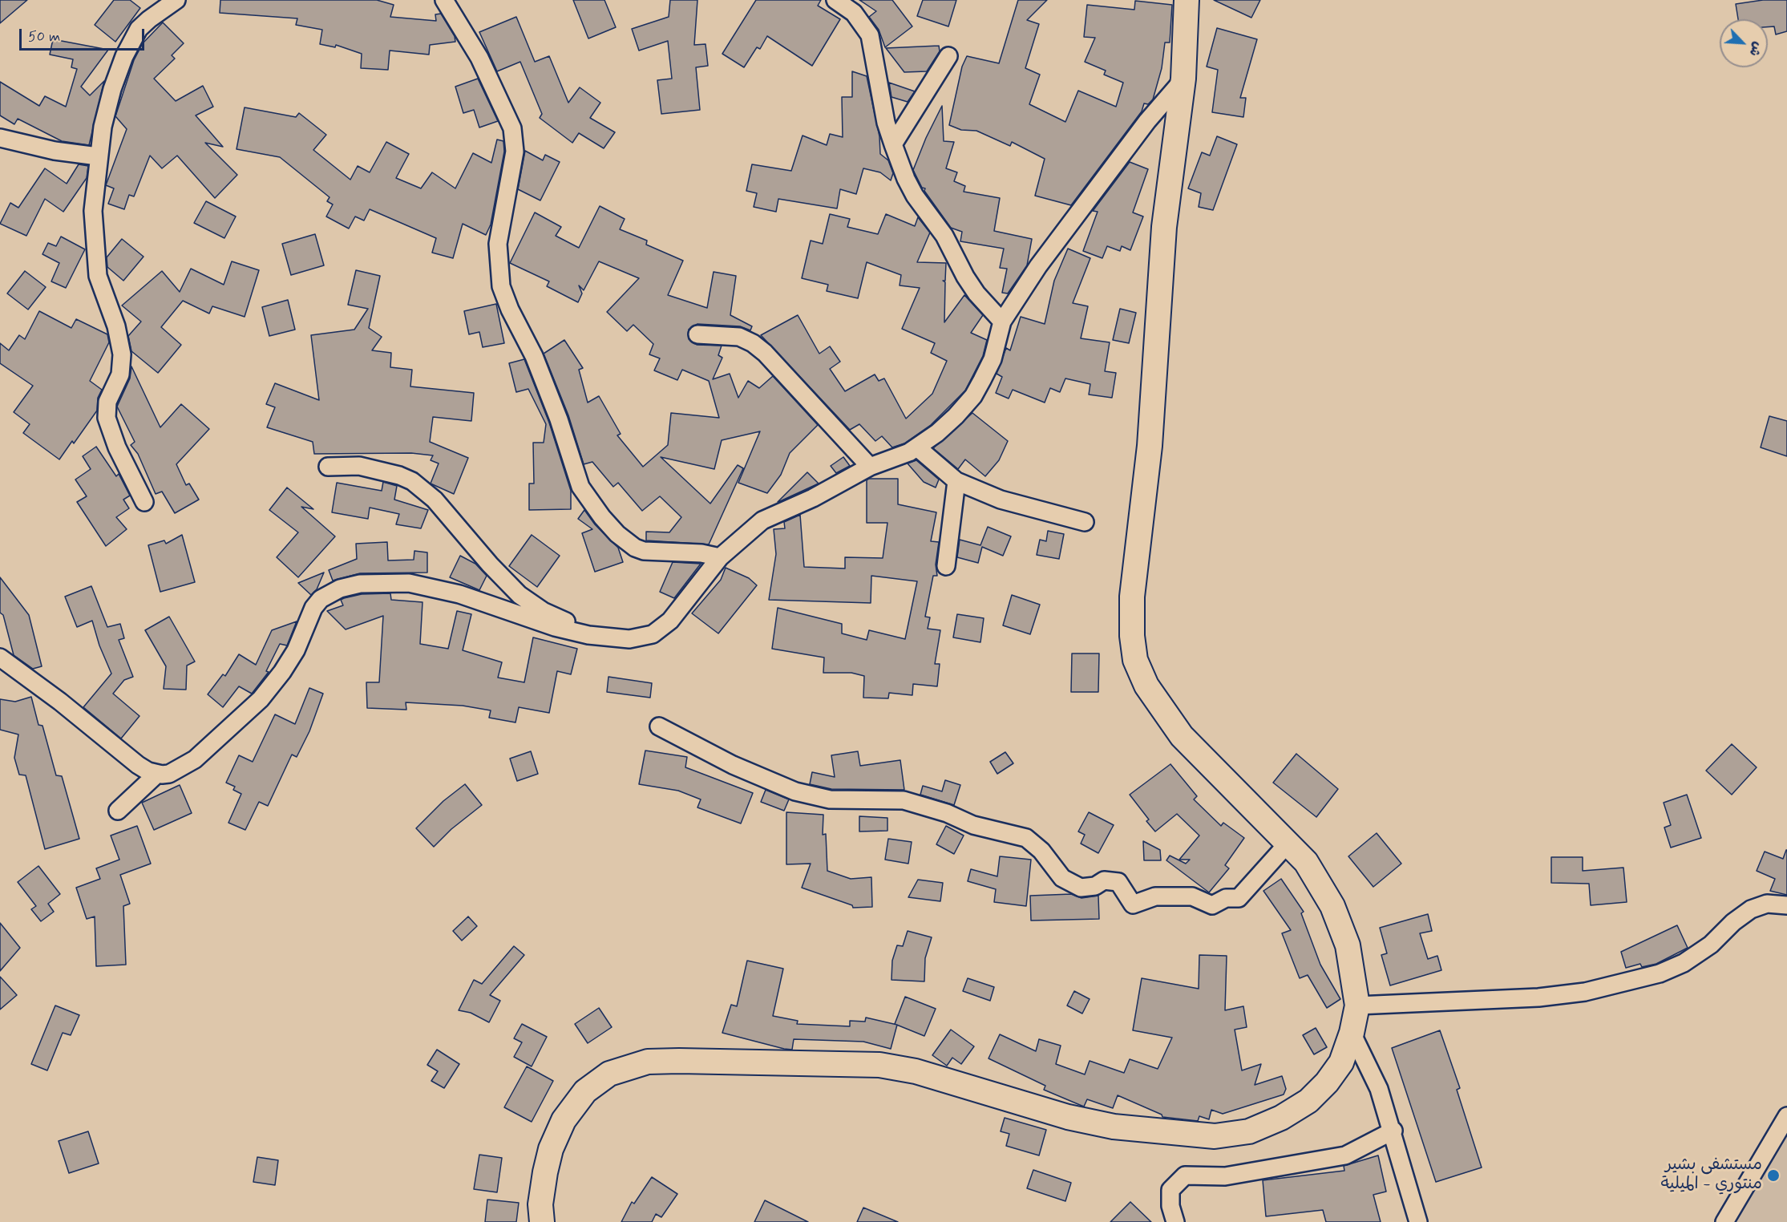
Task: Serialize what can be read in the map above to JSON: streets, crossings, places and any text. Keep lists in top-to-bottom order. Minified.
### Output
{"places":["مستشفى بشير منتوري - الميلية"],"scale_bar":"50 m","north":"bottom right"}
